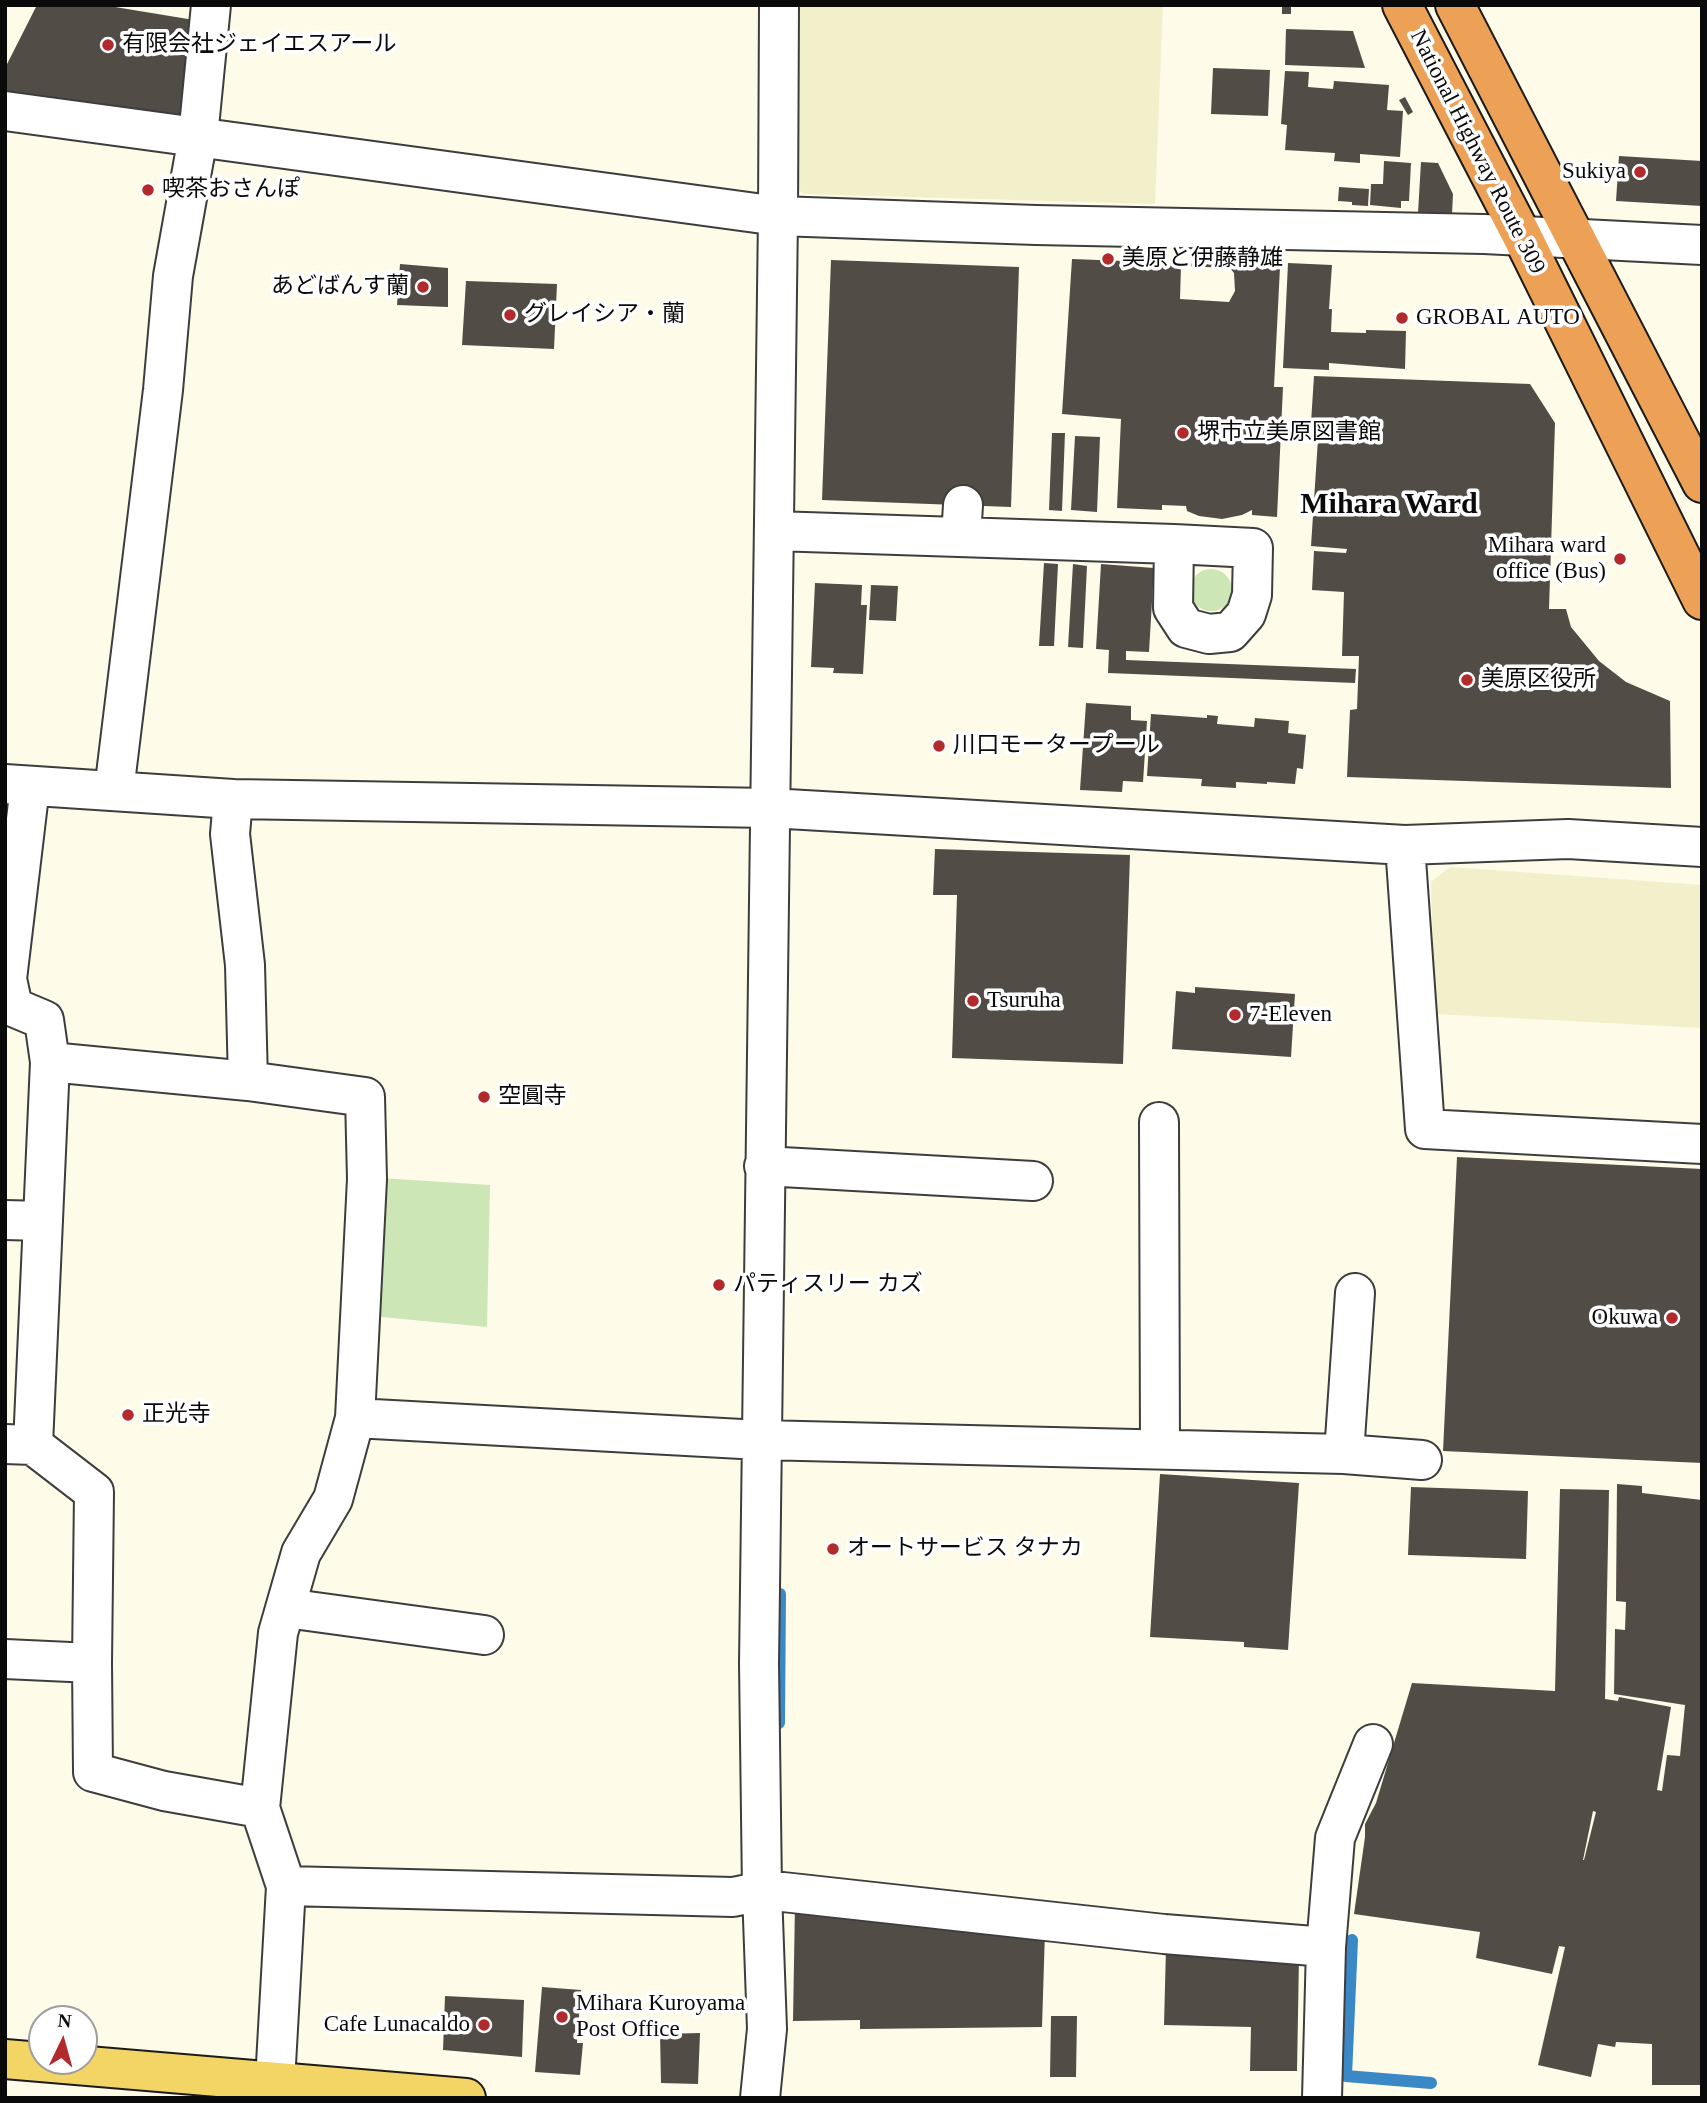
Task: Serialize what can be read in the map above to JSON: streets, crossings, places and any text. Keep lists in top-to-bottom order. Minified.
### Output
{"streets":{"highway":["National Highway Route 309"]},"districts":["Mihara Ward"],"places":["有限会社ジェイエスアール","Sukiya","喫茶おさんぽ","美原と伊藤静雄","あどばんす蘭","グレイシア・蘭","GROBAL AUTO","堺市立美原図書館","Mihara ward office (Bus)","美原区役所","川口モータープール","Tsuruha","7-Eleven","空圓寺","パティスリー カズ","Okuwa","正光寺","オートサービス タナカ","Mihara Kuroyama Post Office","Cafe Lunacaldo"],"north":"top"}
